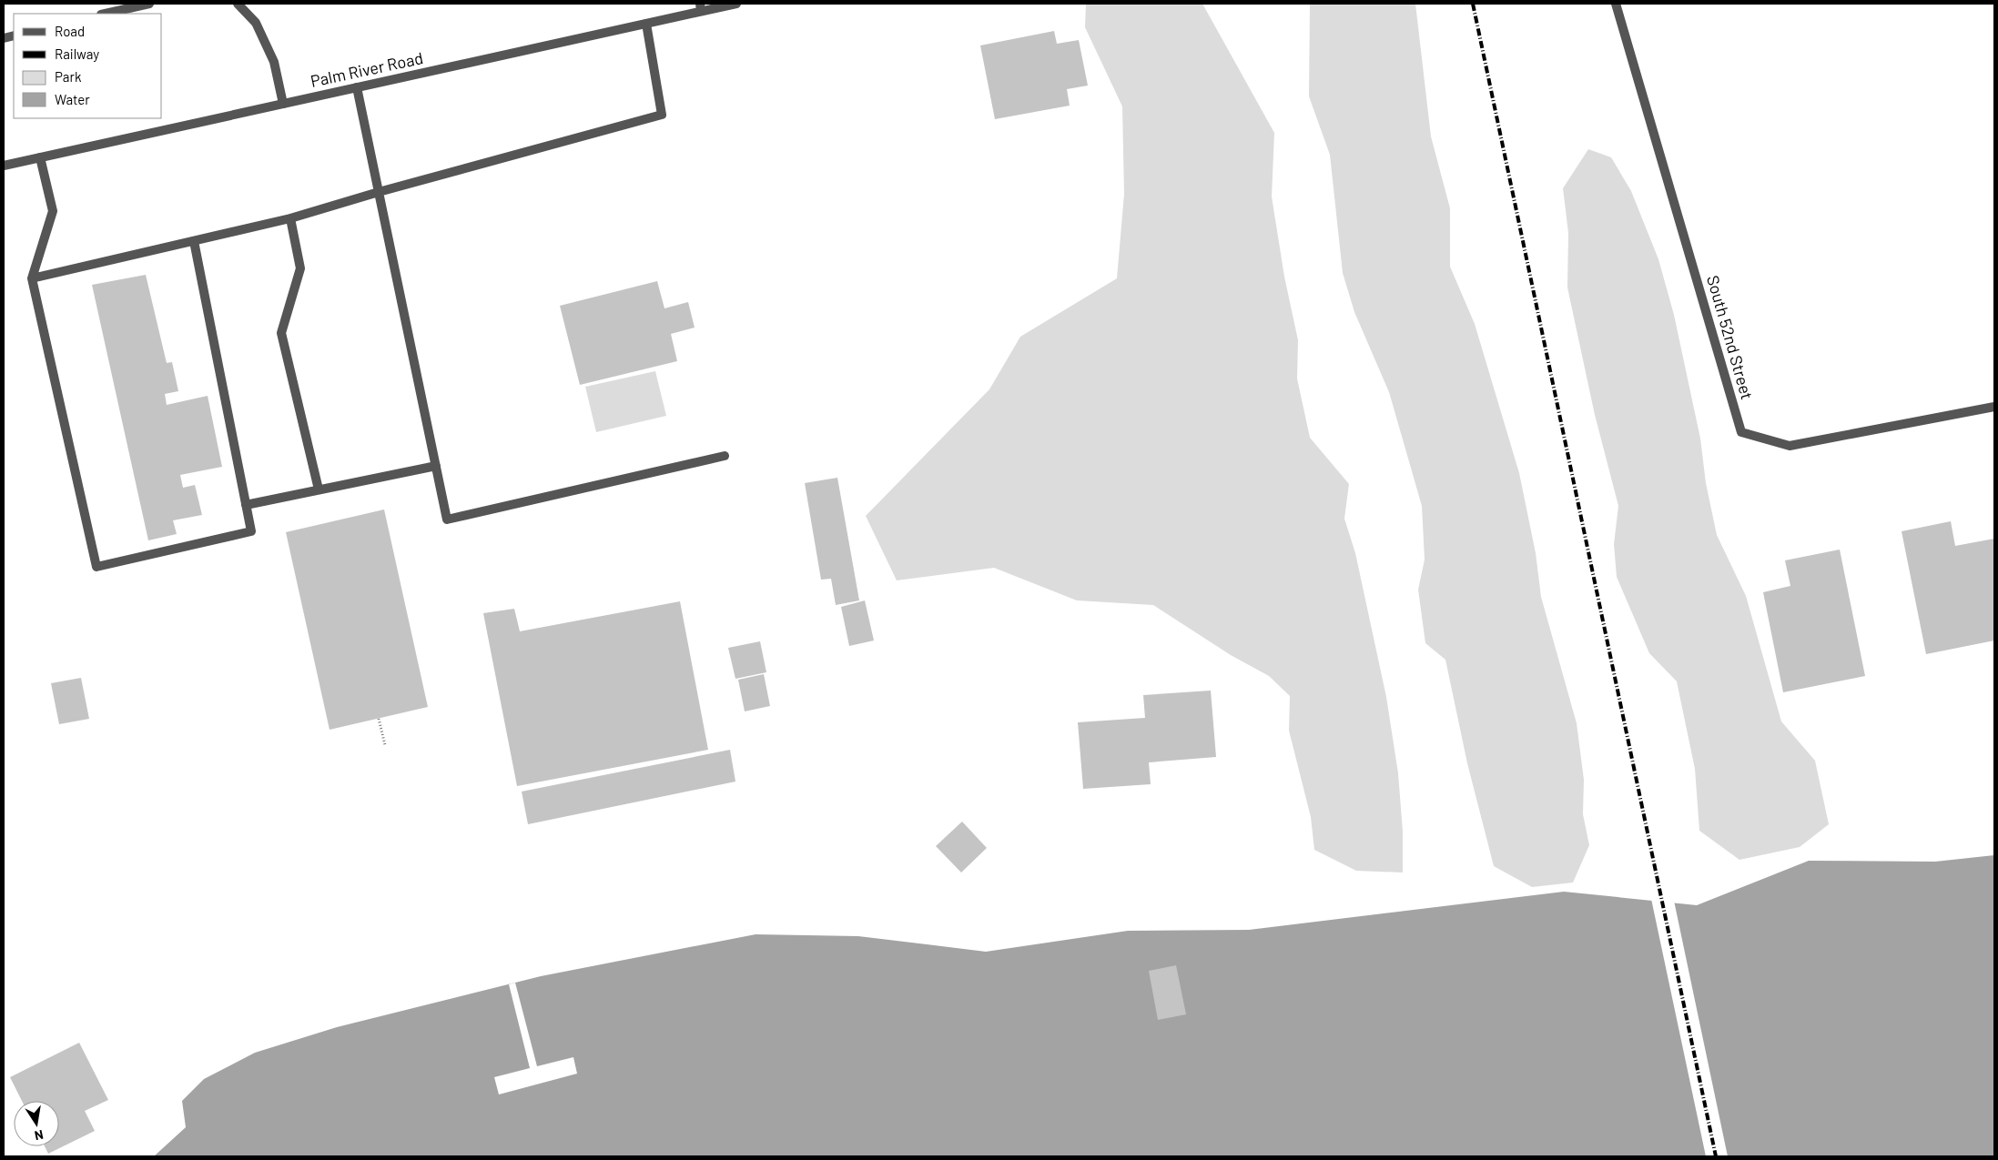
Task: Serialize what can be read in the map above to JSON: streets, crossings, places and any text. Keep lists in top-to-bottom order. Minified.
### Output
{"streets":{"street":["Palm River Road","South 52nd Street"]},"legend":["Road","Railway","Park","Water"],"north":"bottom"}
